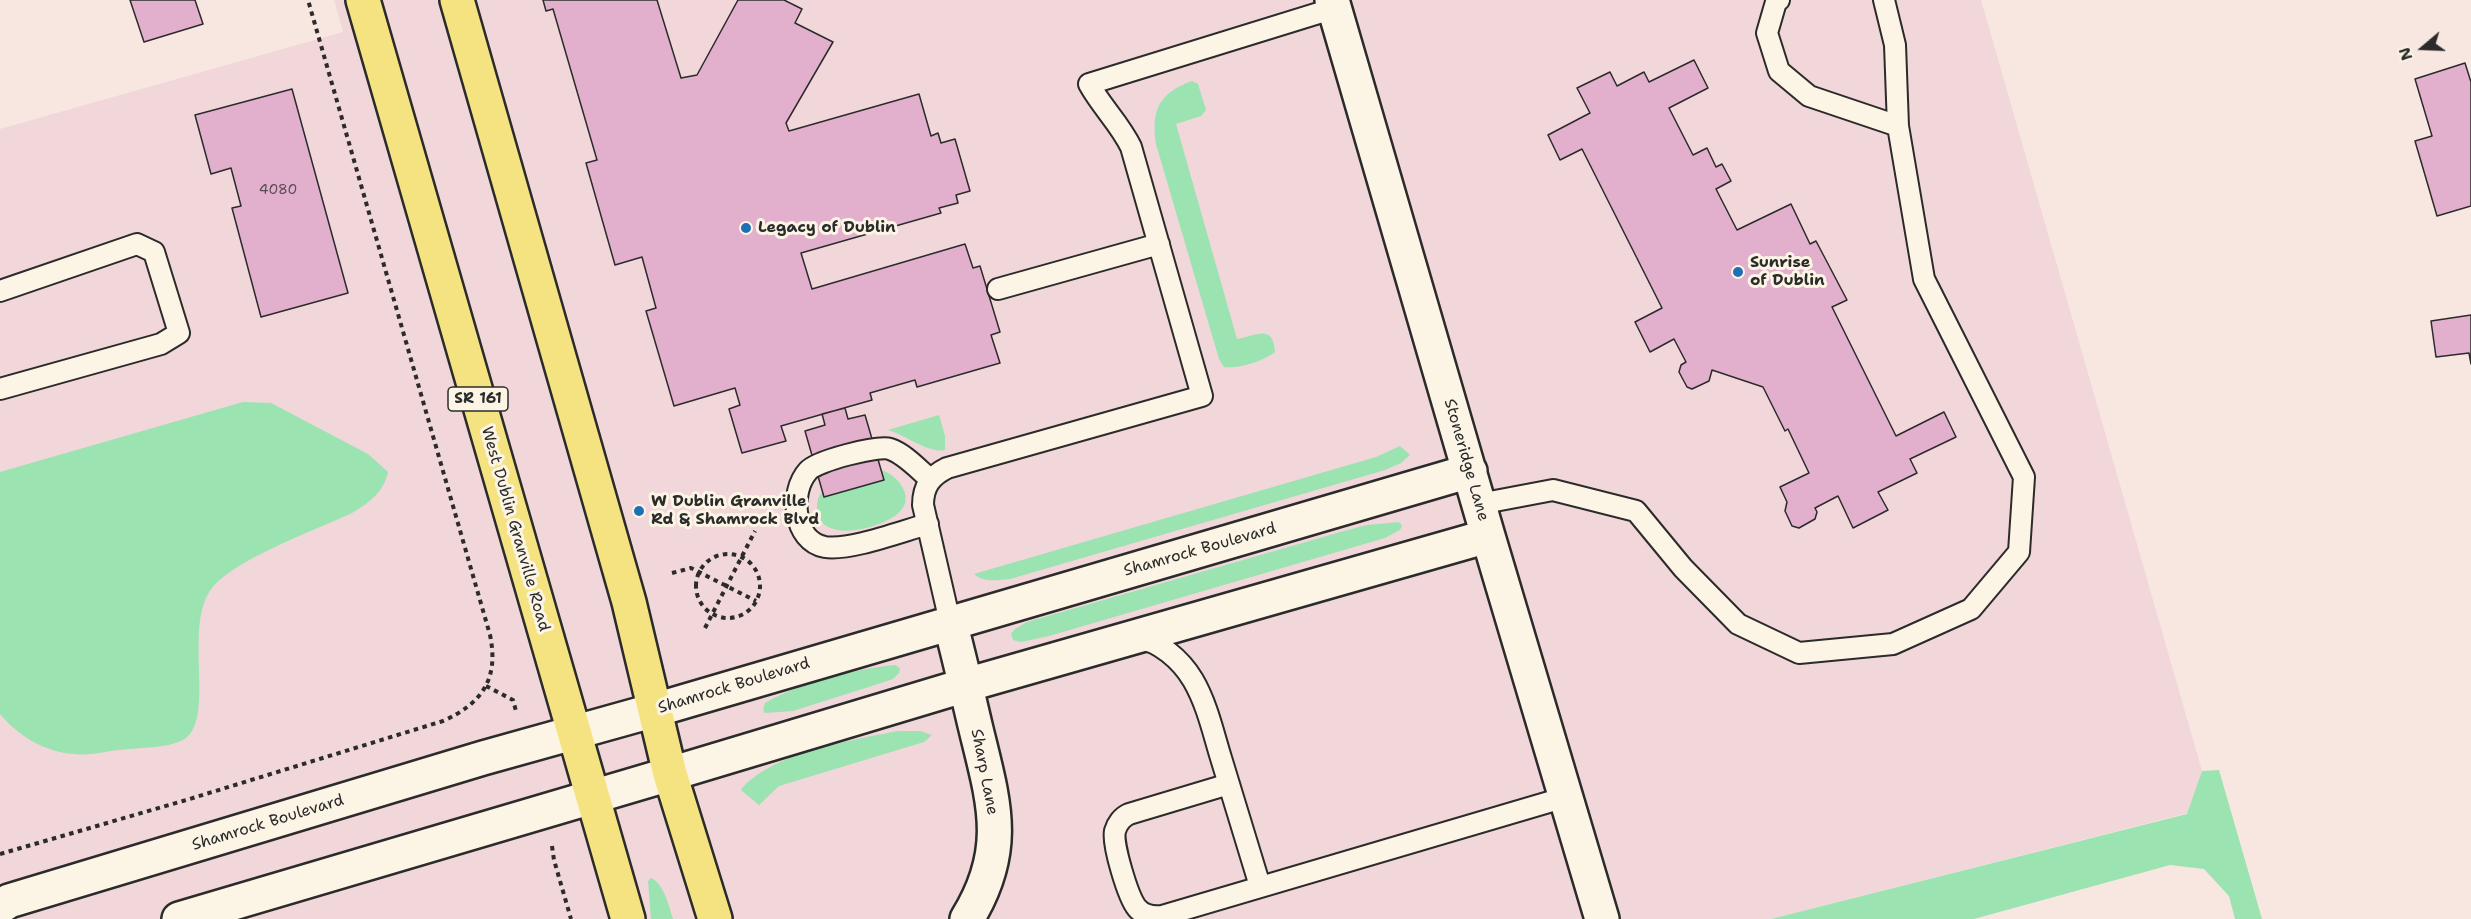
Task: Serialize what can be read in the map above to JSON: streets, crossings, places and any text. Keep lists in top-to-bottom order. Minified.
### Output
{"streets":{"main road":["SR 161","West Dublin Granville Road"],"street":["Stoneridge Lane","Shamrock Boulevard","Sharp Lane"]},"crossings":[["Stoneridge Lane","Shamrock Boulevard"],["West Dublin Granville Road","Shamrock Boulevard"],["Shamrock Boulevard","Sharp Lane"]],"places":["Legacy of Dublin","Sunrise of Dublin","W Dublin Granville Rd & Shamrock Blvd"],"house_numbers":["4080"],"north":"left"}
